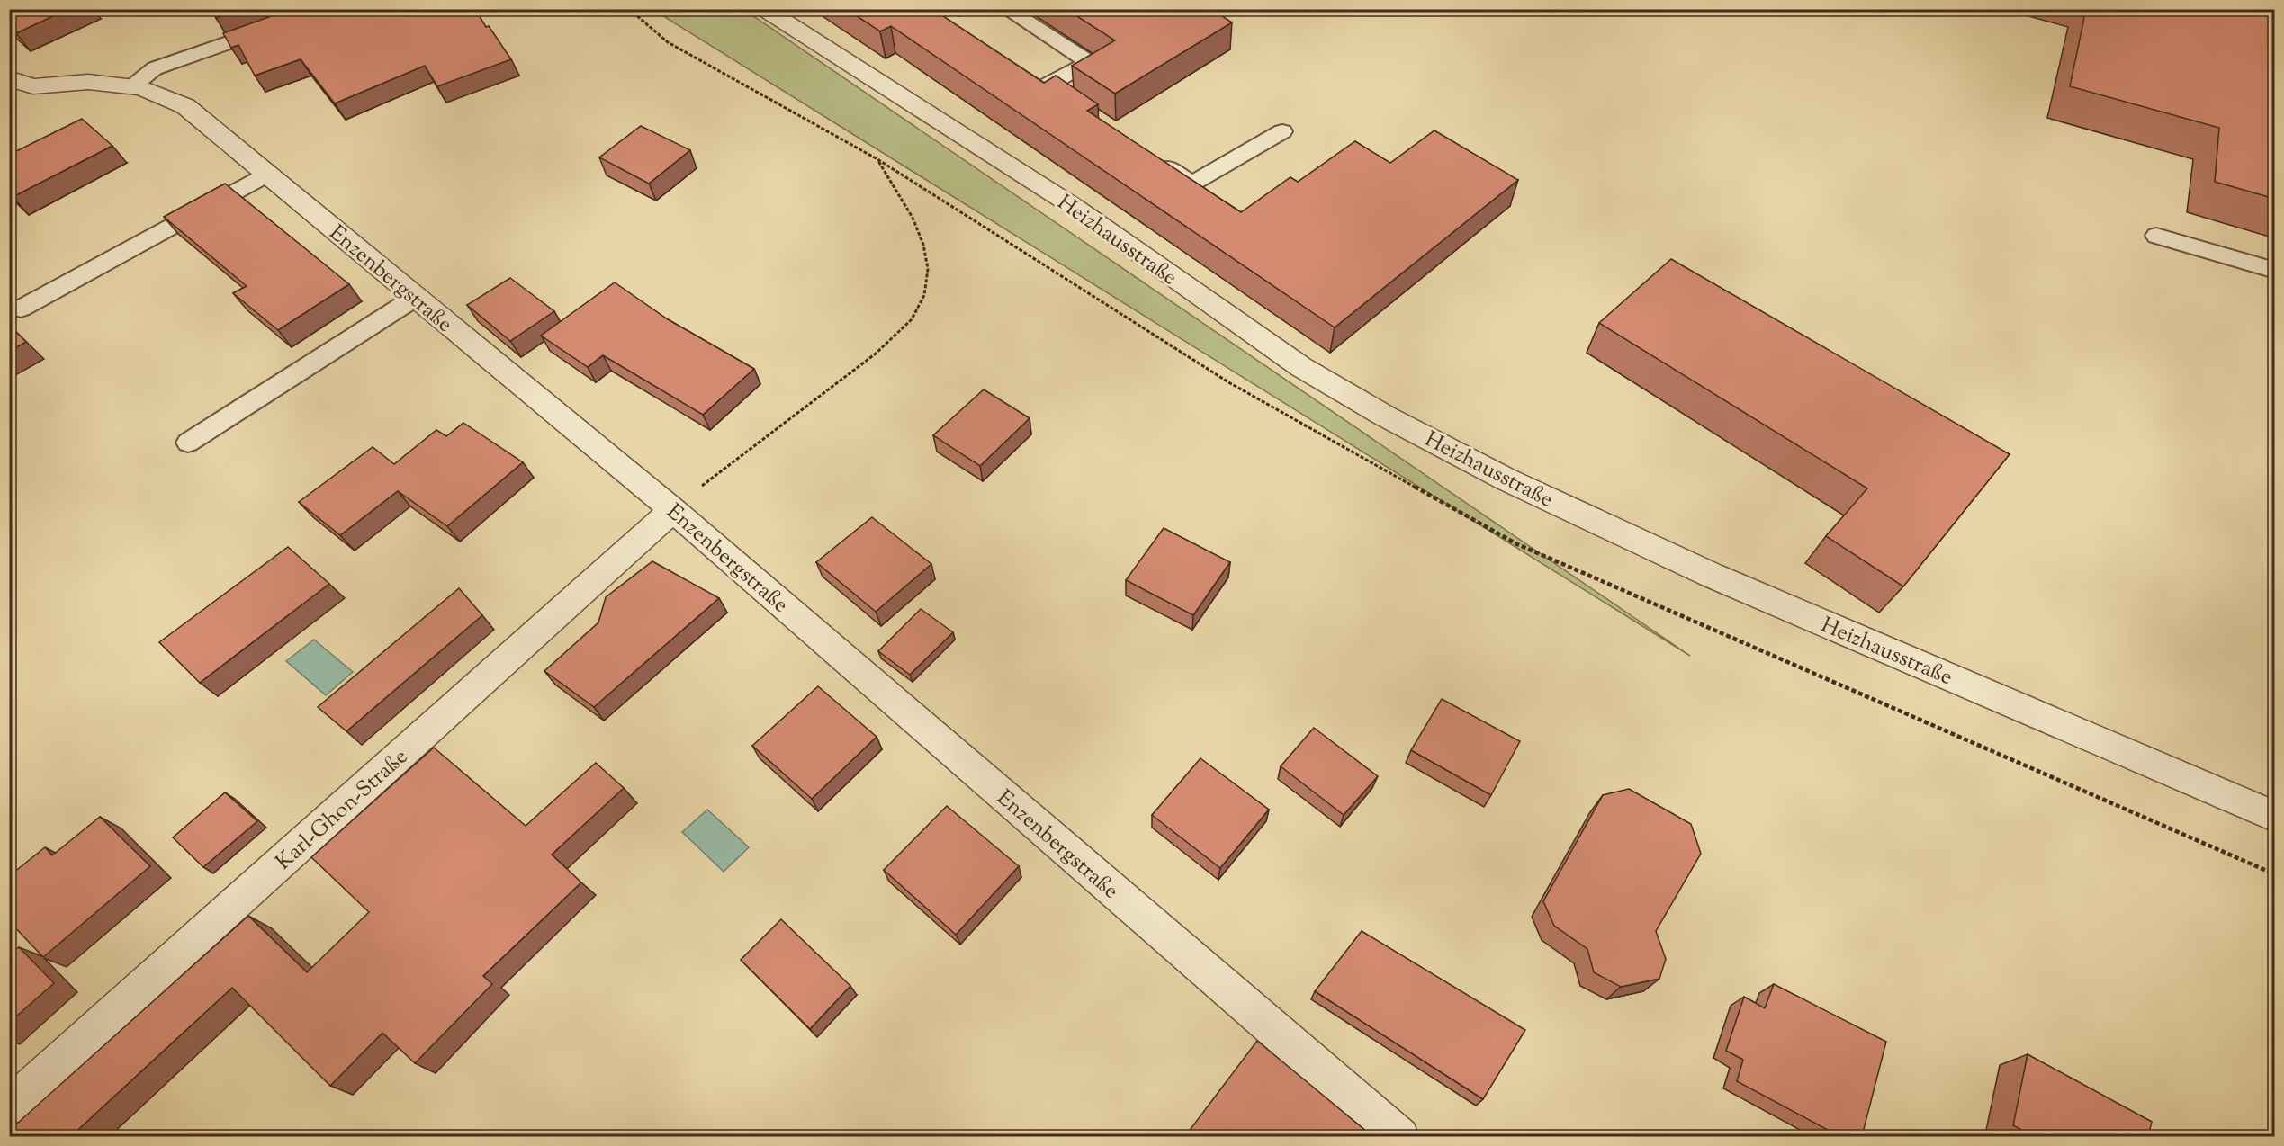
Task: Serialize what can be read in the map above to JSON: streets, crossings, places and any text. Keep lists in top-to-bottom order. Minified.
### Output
{"streets":{"street":["Heizhausstraße","Enzenbergstraße","Karl-Ghon-Straße"]},"crossings":[["Enzenbergstraße","Karl-Ghon-Straße"]]}
